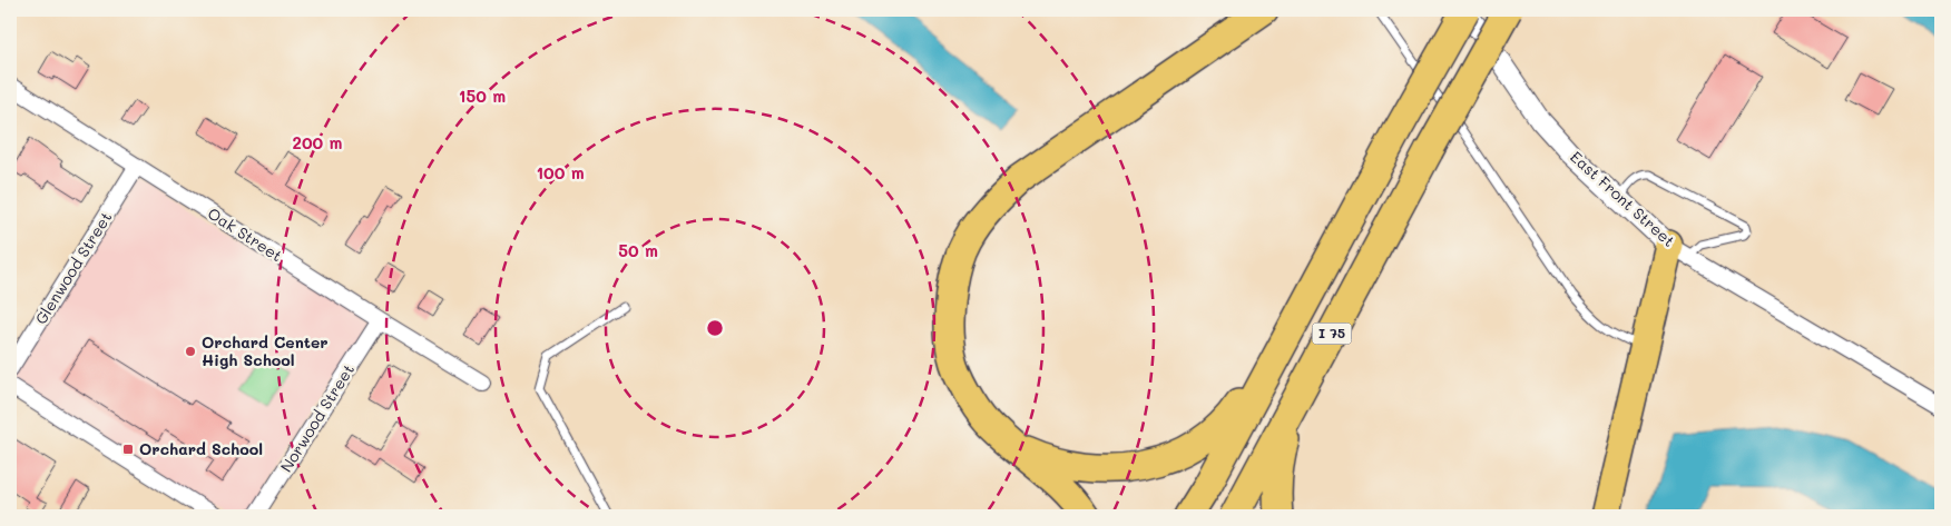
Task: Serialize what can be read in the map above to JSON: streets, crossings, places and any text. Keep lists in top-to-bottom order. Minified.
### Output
{"streets":{"highway":["I 75"],"street":["East Front Street","Oak Street","Glenwood Street","Norwood Street"]},"crossings":[["East Front Street","I 75"],["Oak Street","Glenwood Street"],["Oak Street","Norwood Street"]],"places":{"other":["Orchard Center High School"],"transit":["Orchard School"]},"rings":["150 m","200 m","100 m","50 m"]}
